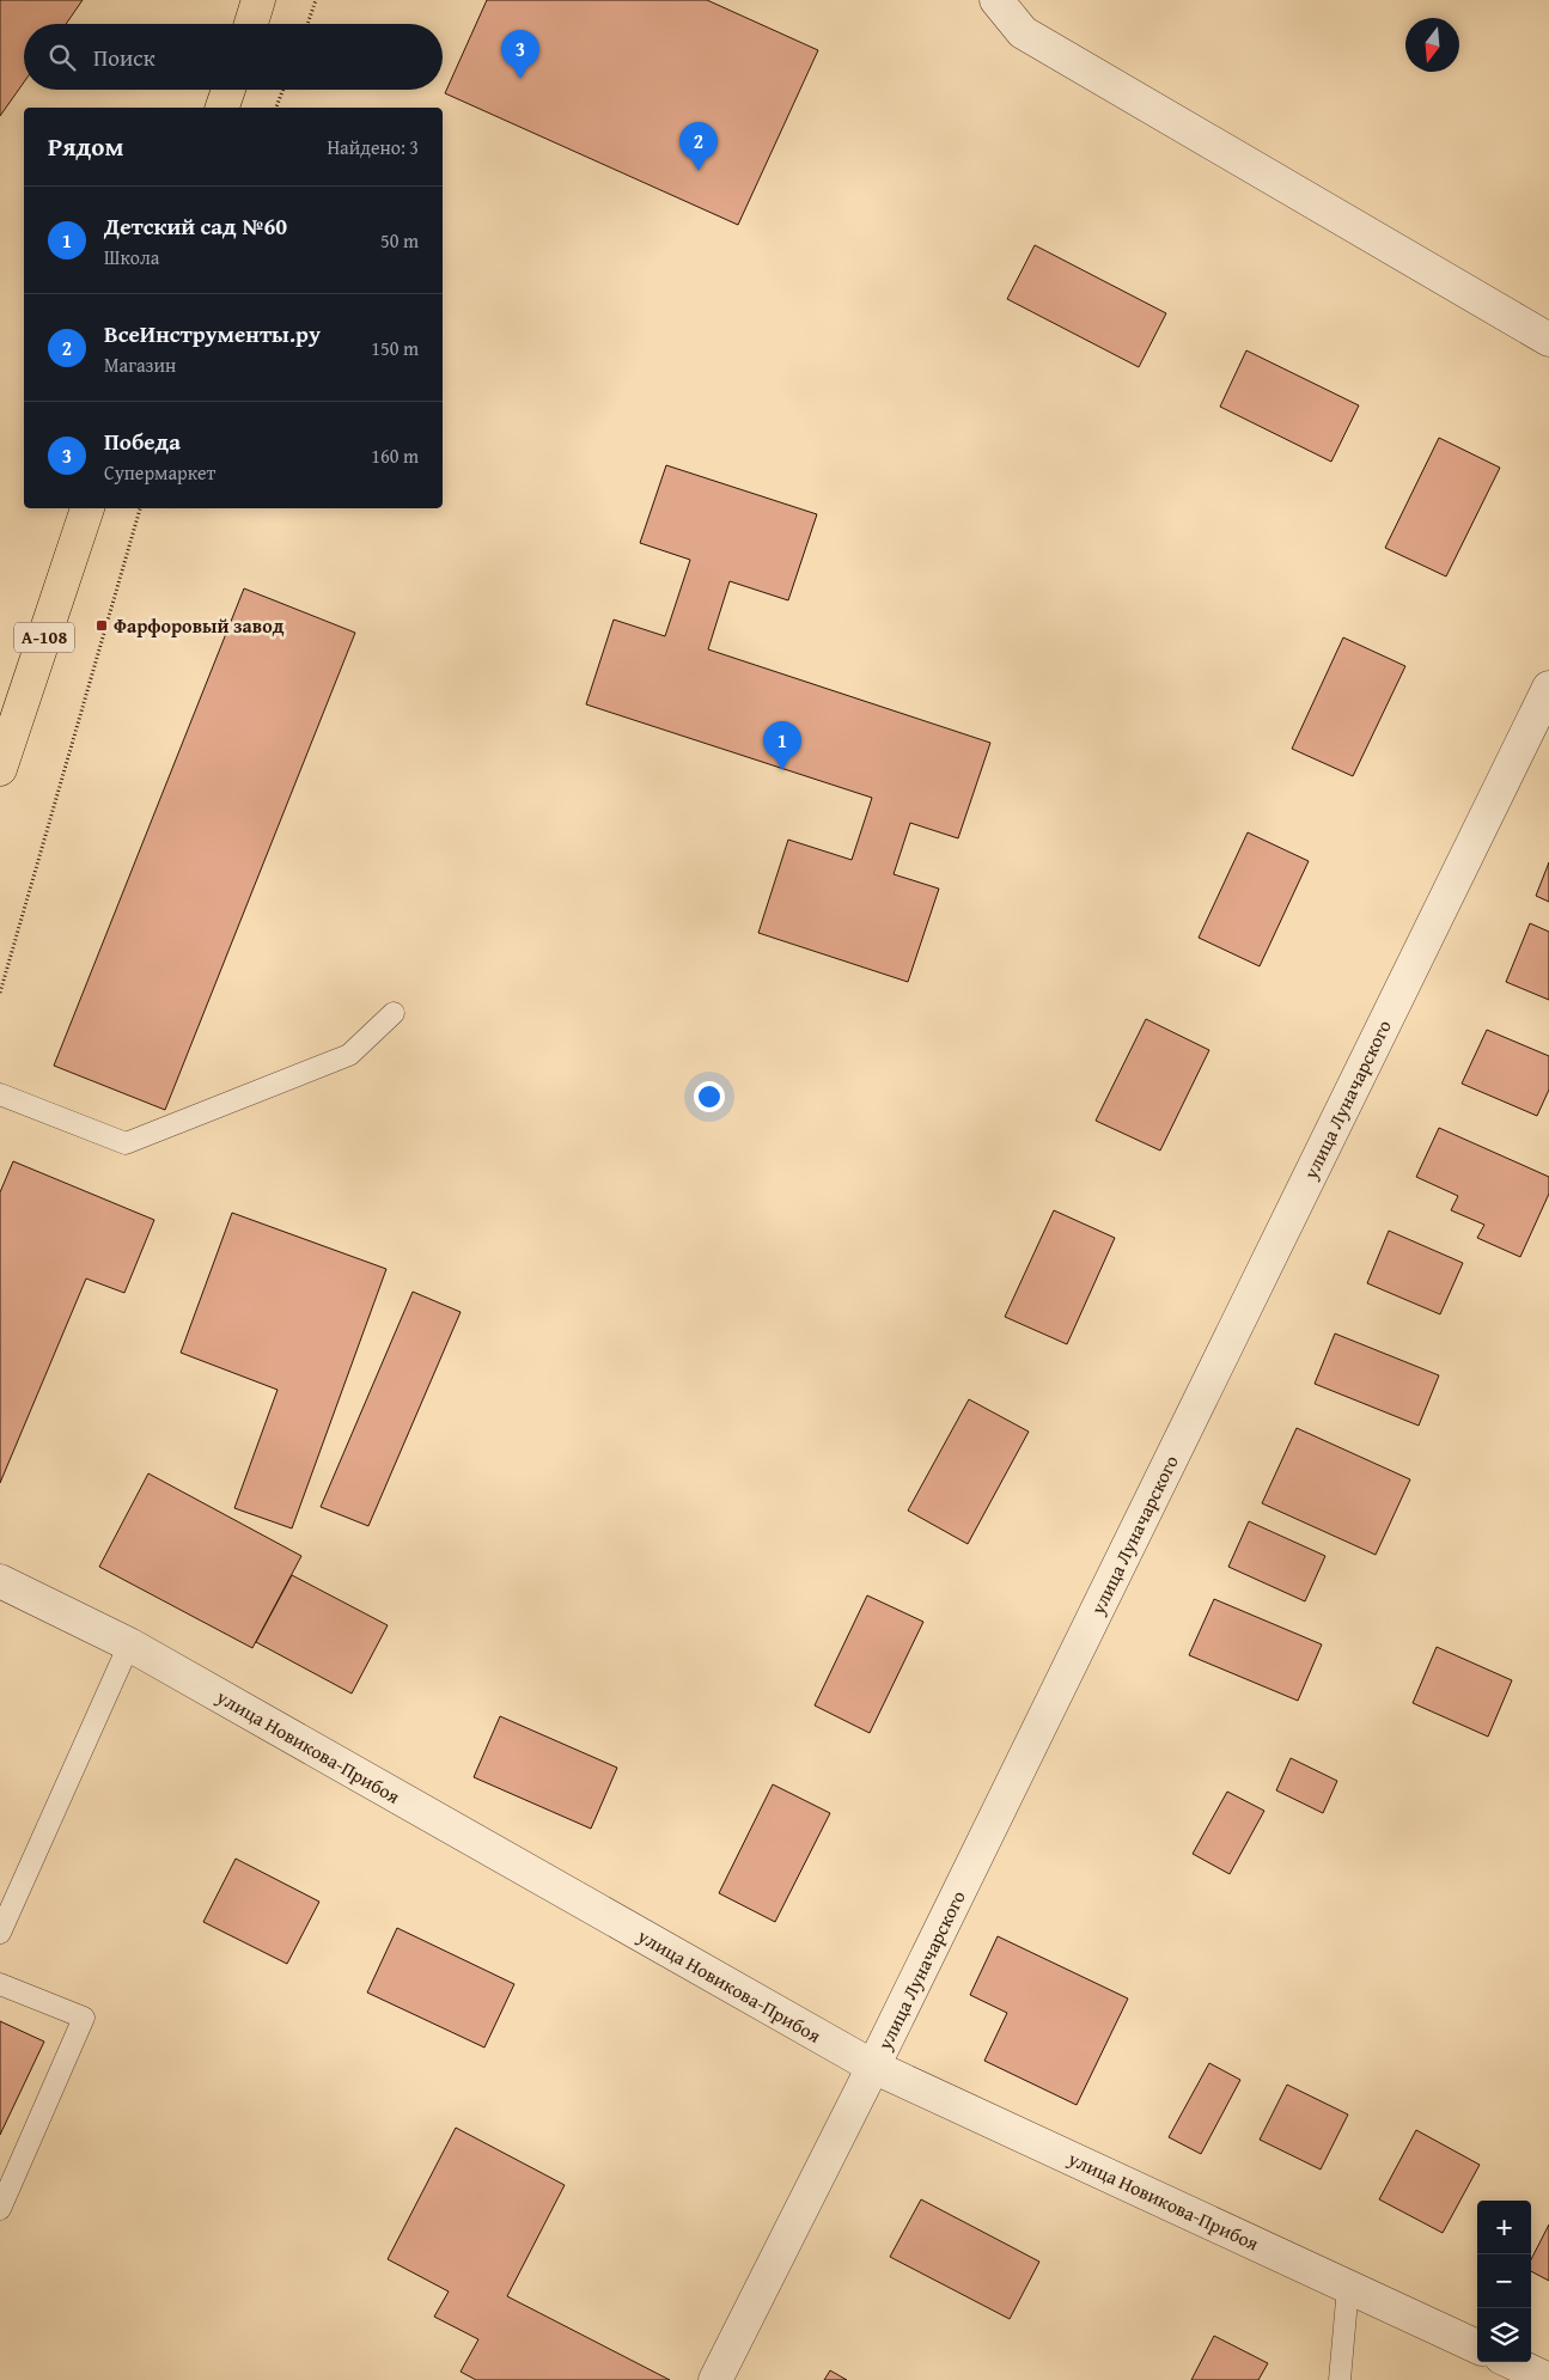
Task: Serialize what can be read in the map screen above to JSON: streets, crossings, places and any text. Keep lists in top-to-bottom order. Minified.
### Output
{"streets":{"highway":["А-108"],"street":["улица Луначарского","улица Новикова-Прибоя"]},"crossings":[["улица Луначарского","улица Новикова-Прибоя"]],"places":{"transit":["Фарфоровый завод"]},"north":"bottom","page":{"search":"Поиск","pins":["3","2","1"],"heading":["Рядом","Найдено: 3"],"list":[{"mark":"1","name":"Детский сад №60","note":"Школа","value":"50 m"},{"mark":"2","name":"ВсеИнструменты.ру","note":"Магазин","value":"150 m"},{"mark":"3","name":"Победа","note":"Супермаркет","value":"160 m"}],"map_buttons":["+","−"]}}
